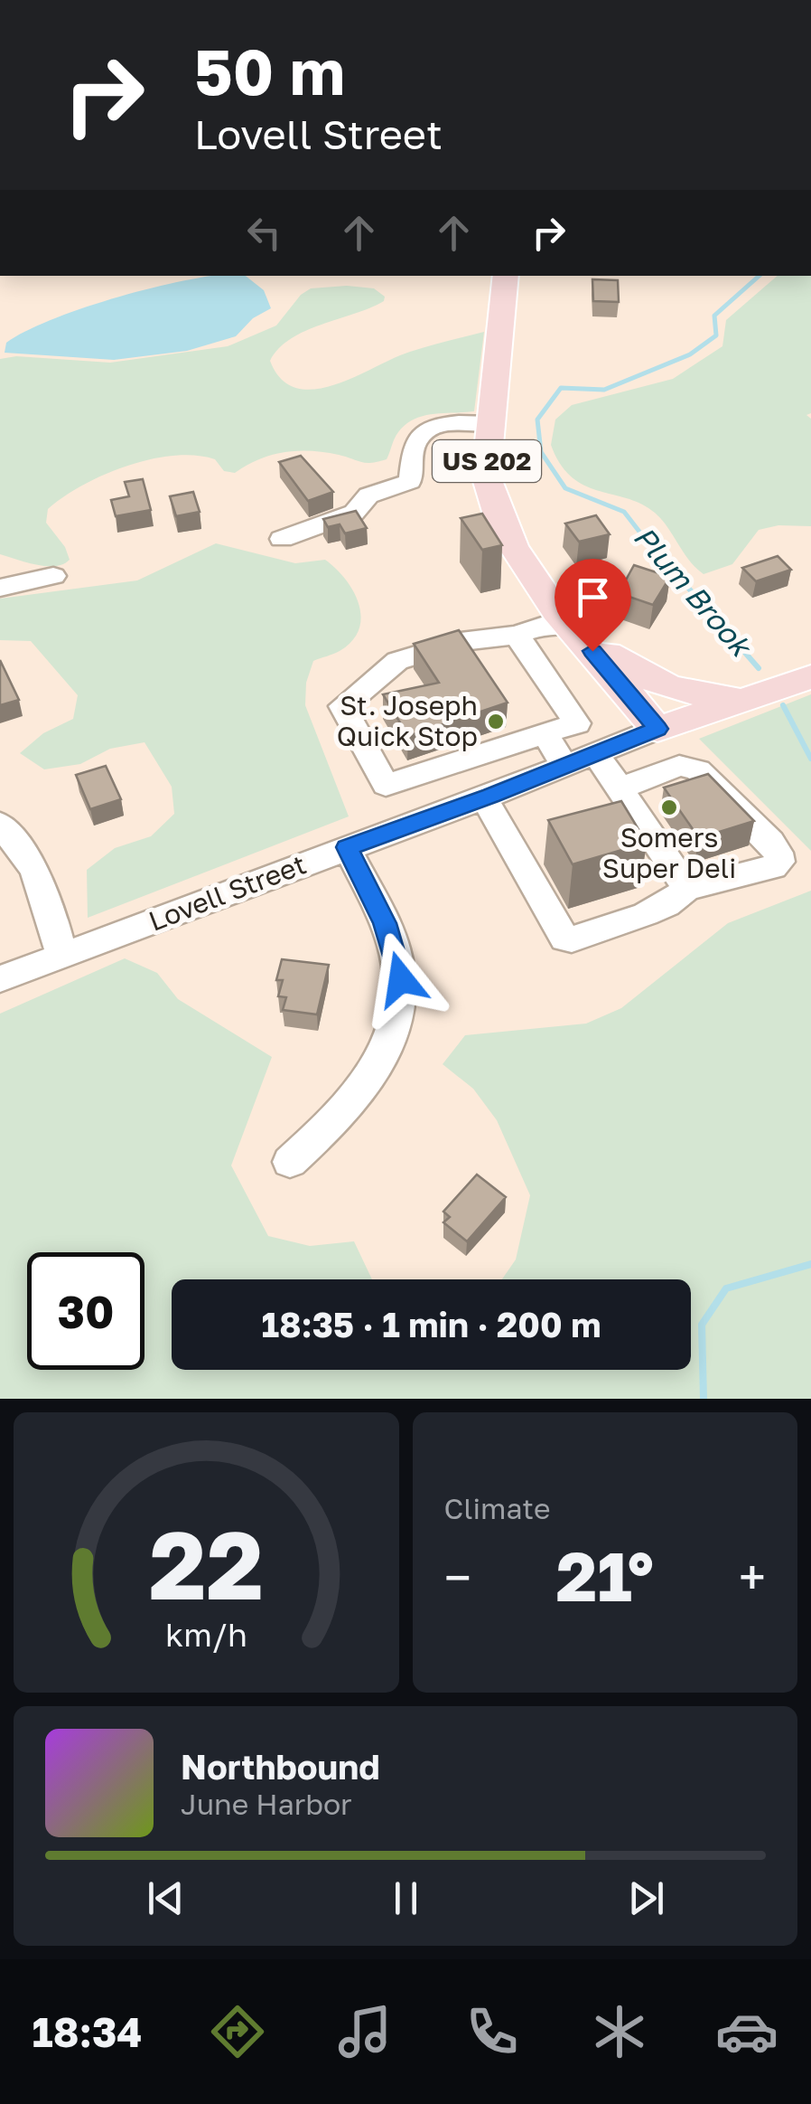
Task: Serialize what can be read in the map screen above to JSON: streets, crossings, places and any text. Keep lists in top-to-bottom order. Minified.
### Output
{"streets":{"main road":["US 202","Lovell Street"]},"crossings":[["US 202","Lovell Street"]],"water":["Plum Brook"],"places":["St. Joseph Quick Stop","Somers Super Deli"],"page":{"turn":["50 m","Lovell Street"],"limit":"30","trip":"18:35 · 1 min · 200 m","tile":"Climate","heat":["−","21°","+"],"song":["Northbound","June Harbor"],"tabs":"18:34","gauge":["22","km/h"]}}
